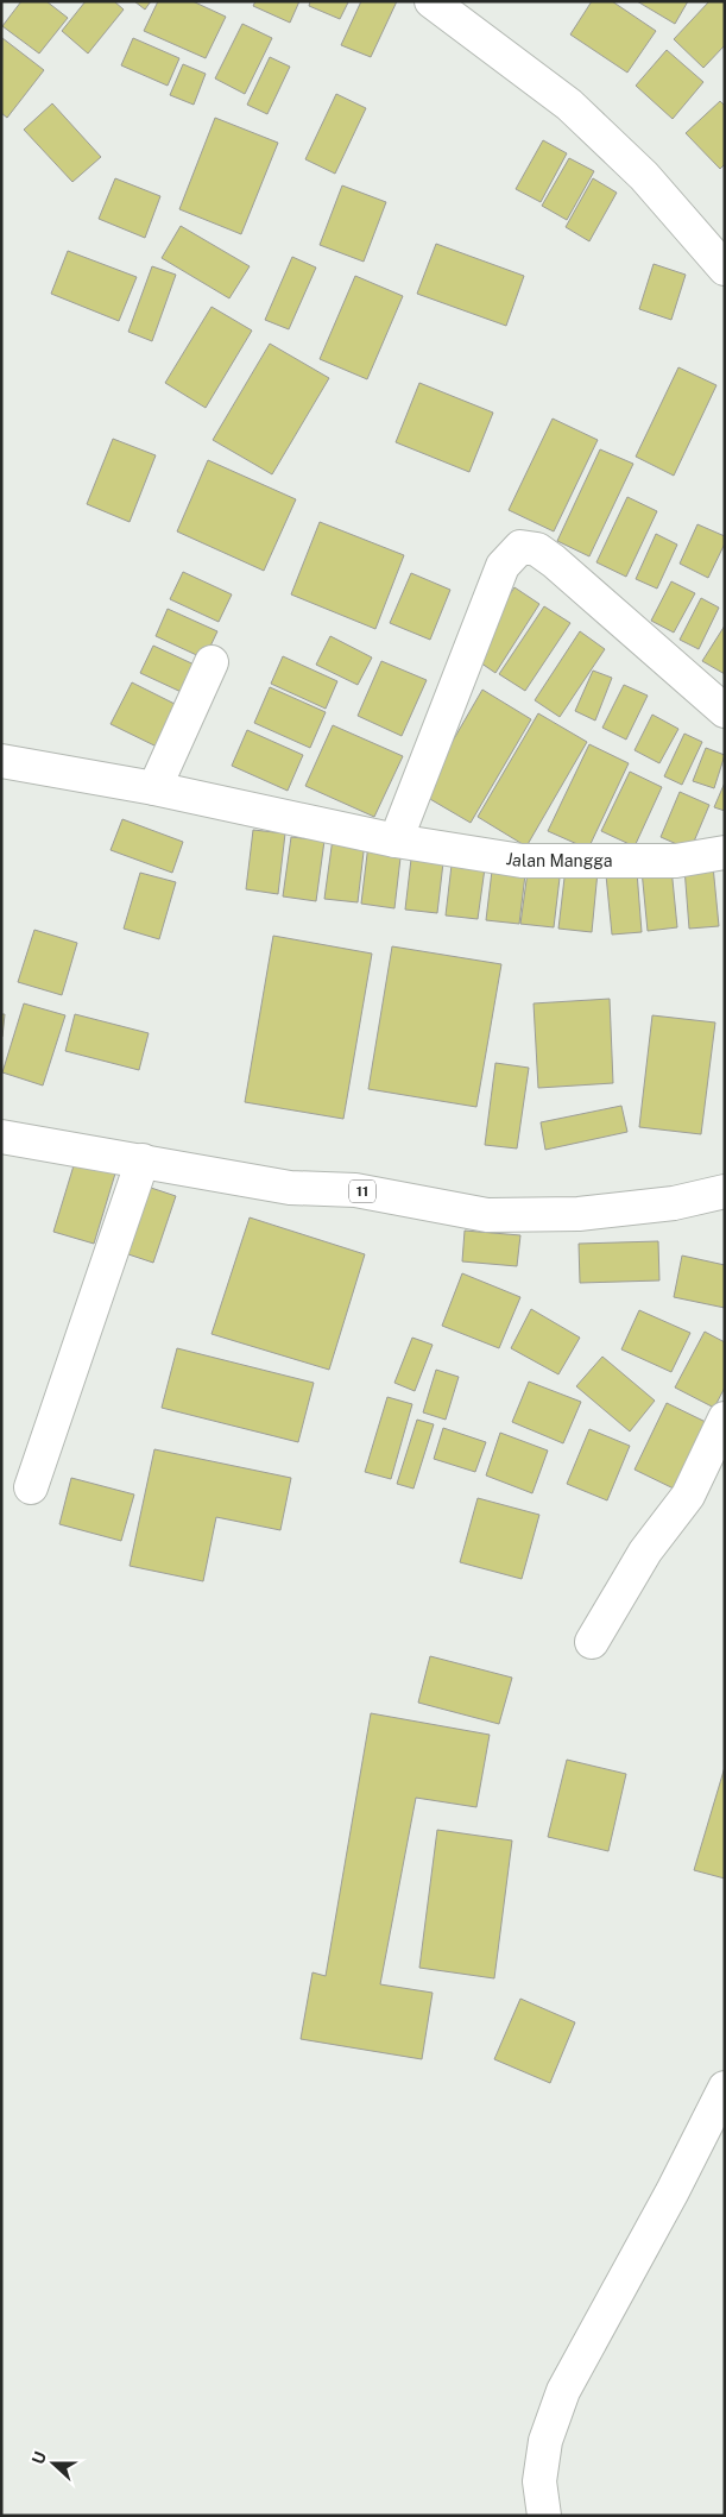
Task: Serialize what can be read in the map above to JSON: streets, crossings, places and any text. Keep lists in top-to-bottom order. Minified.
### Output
{"streets":{"main road":["Jalan Mangga","11"]},"north":"left"}
